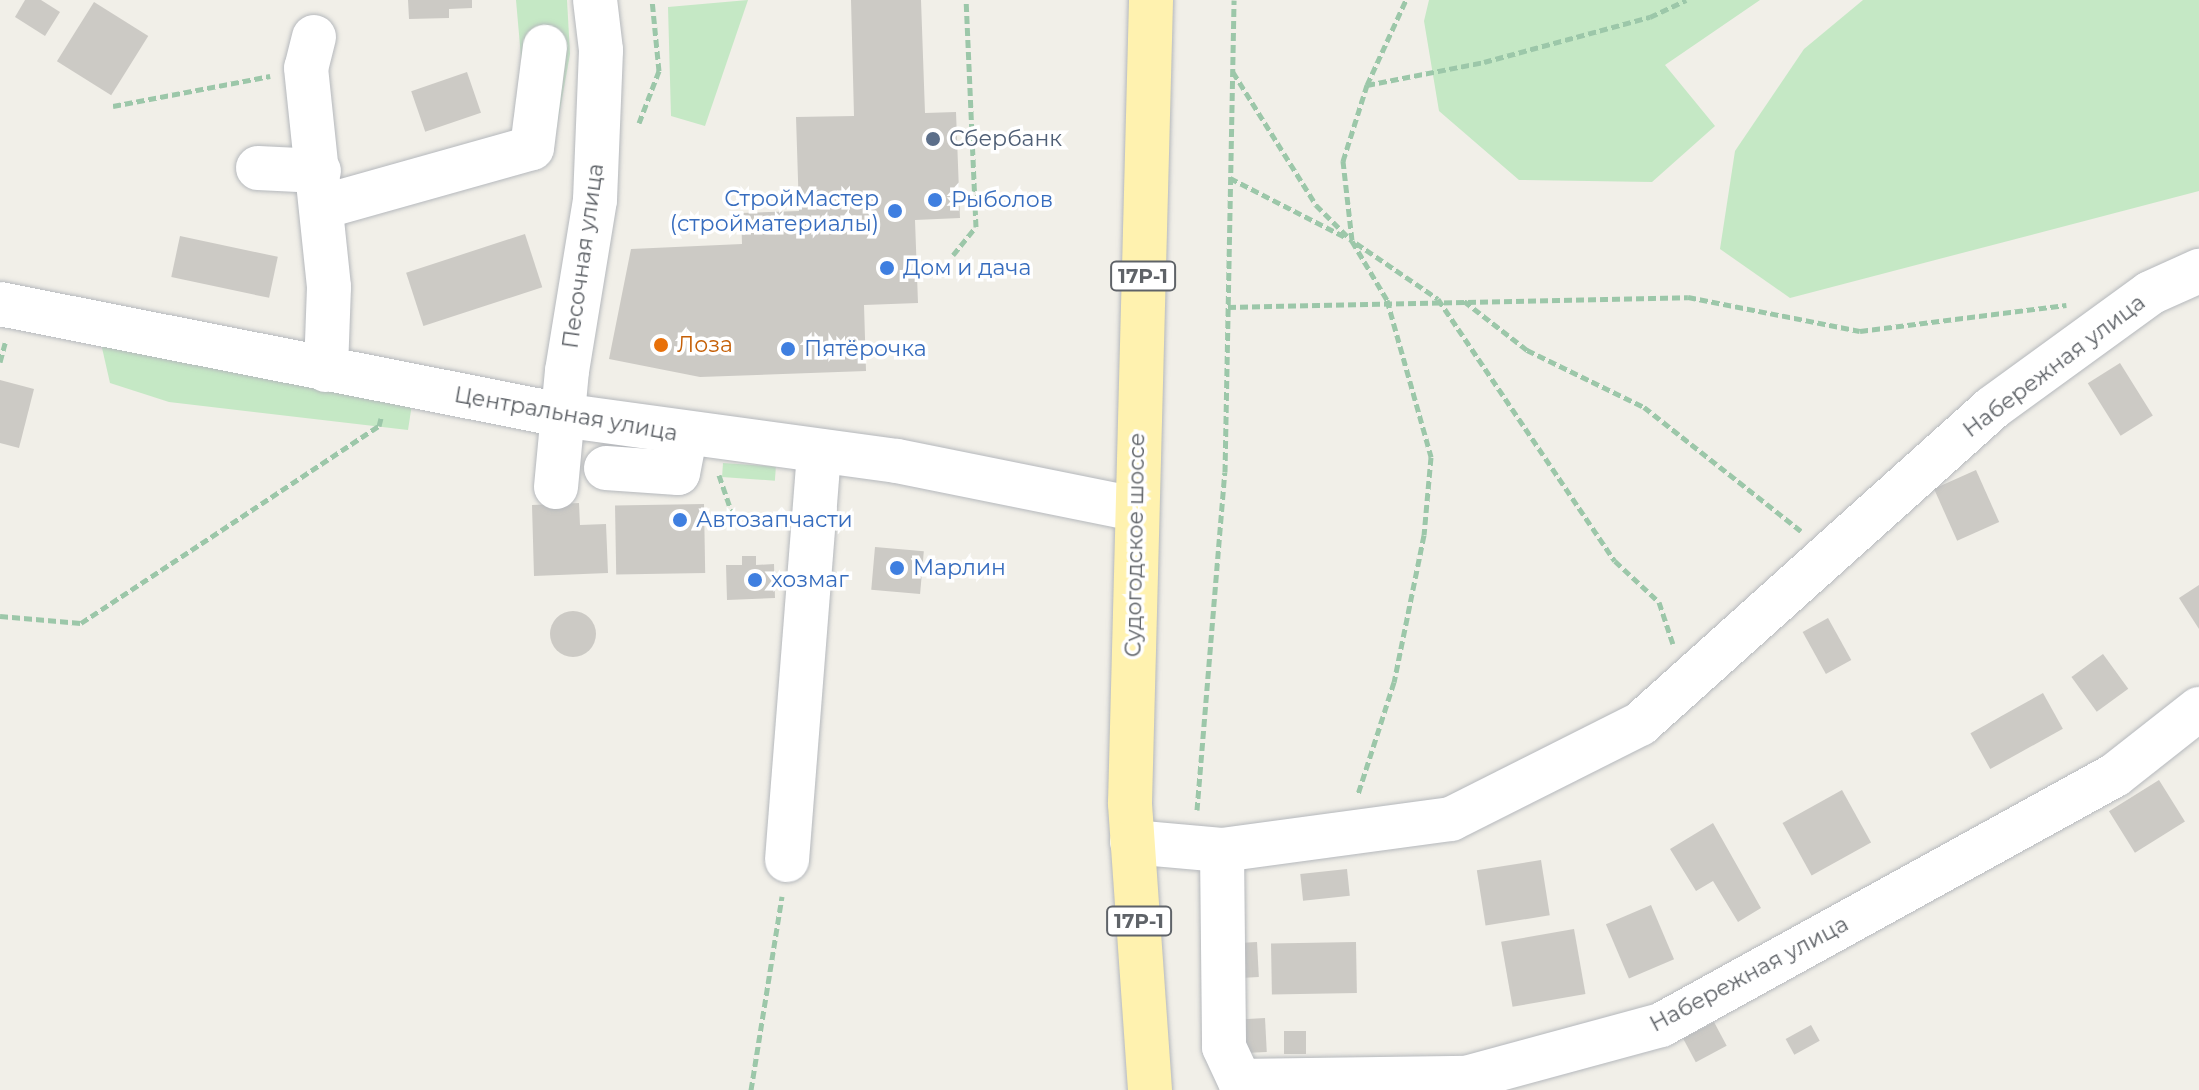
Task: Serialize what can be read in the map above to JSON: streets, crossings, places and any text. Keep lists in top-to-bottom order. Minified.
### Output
{"streets":{"main road":["17Р-1","Судогодское шоссе"],"street":["Песочная улица","Набережная улица","Центральная улица"]},"crossings":[["Песочная улица","Центральная улица"],["Набережная улица","Судогодское шоссе"],["Центральная улица","Судогодское шоссе"]],"places":["Сбербанк","Рыболов","СтройМастер (стройматериалы)","Дом и дача","Лоза","Пятёрочка","Автозапчасти","Марлин","хозмаг"]}
